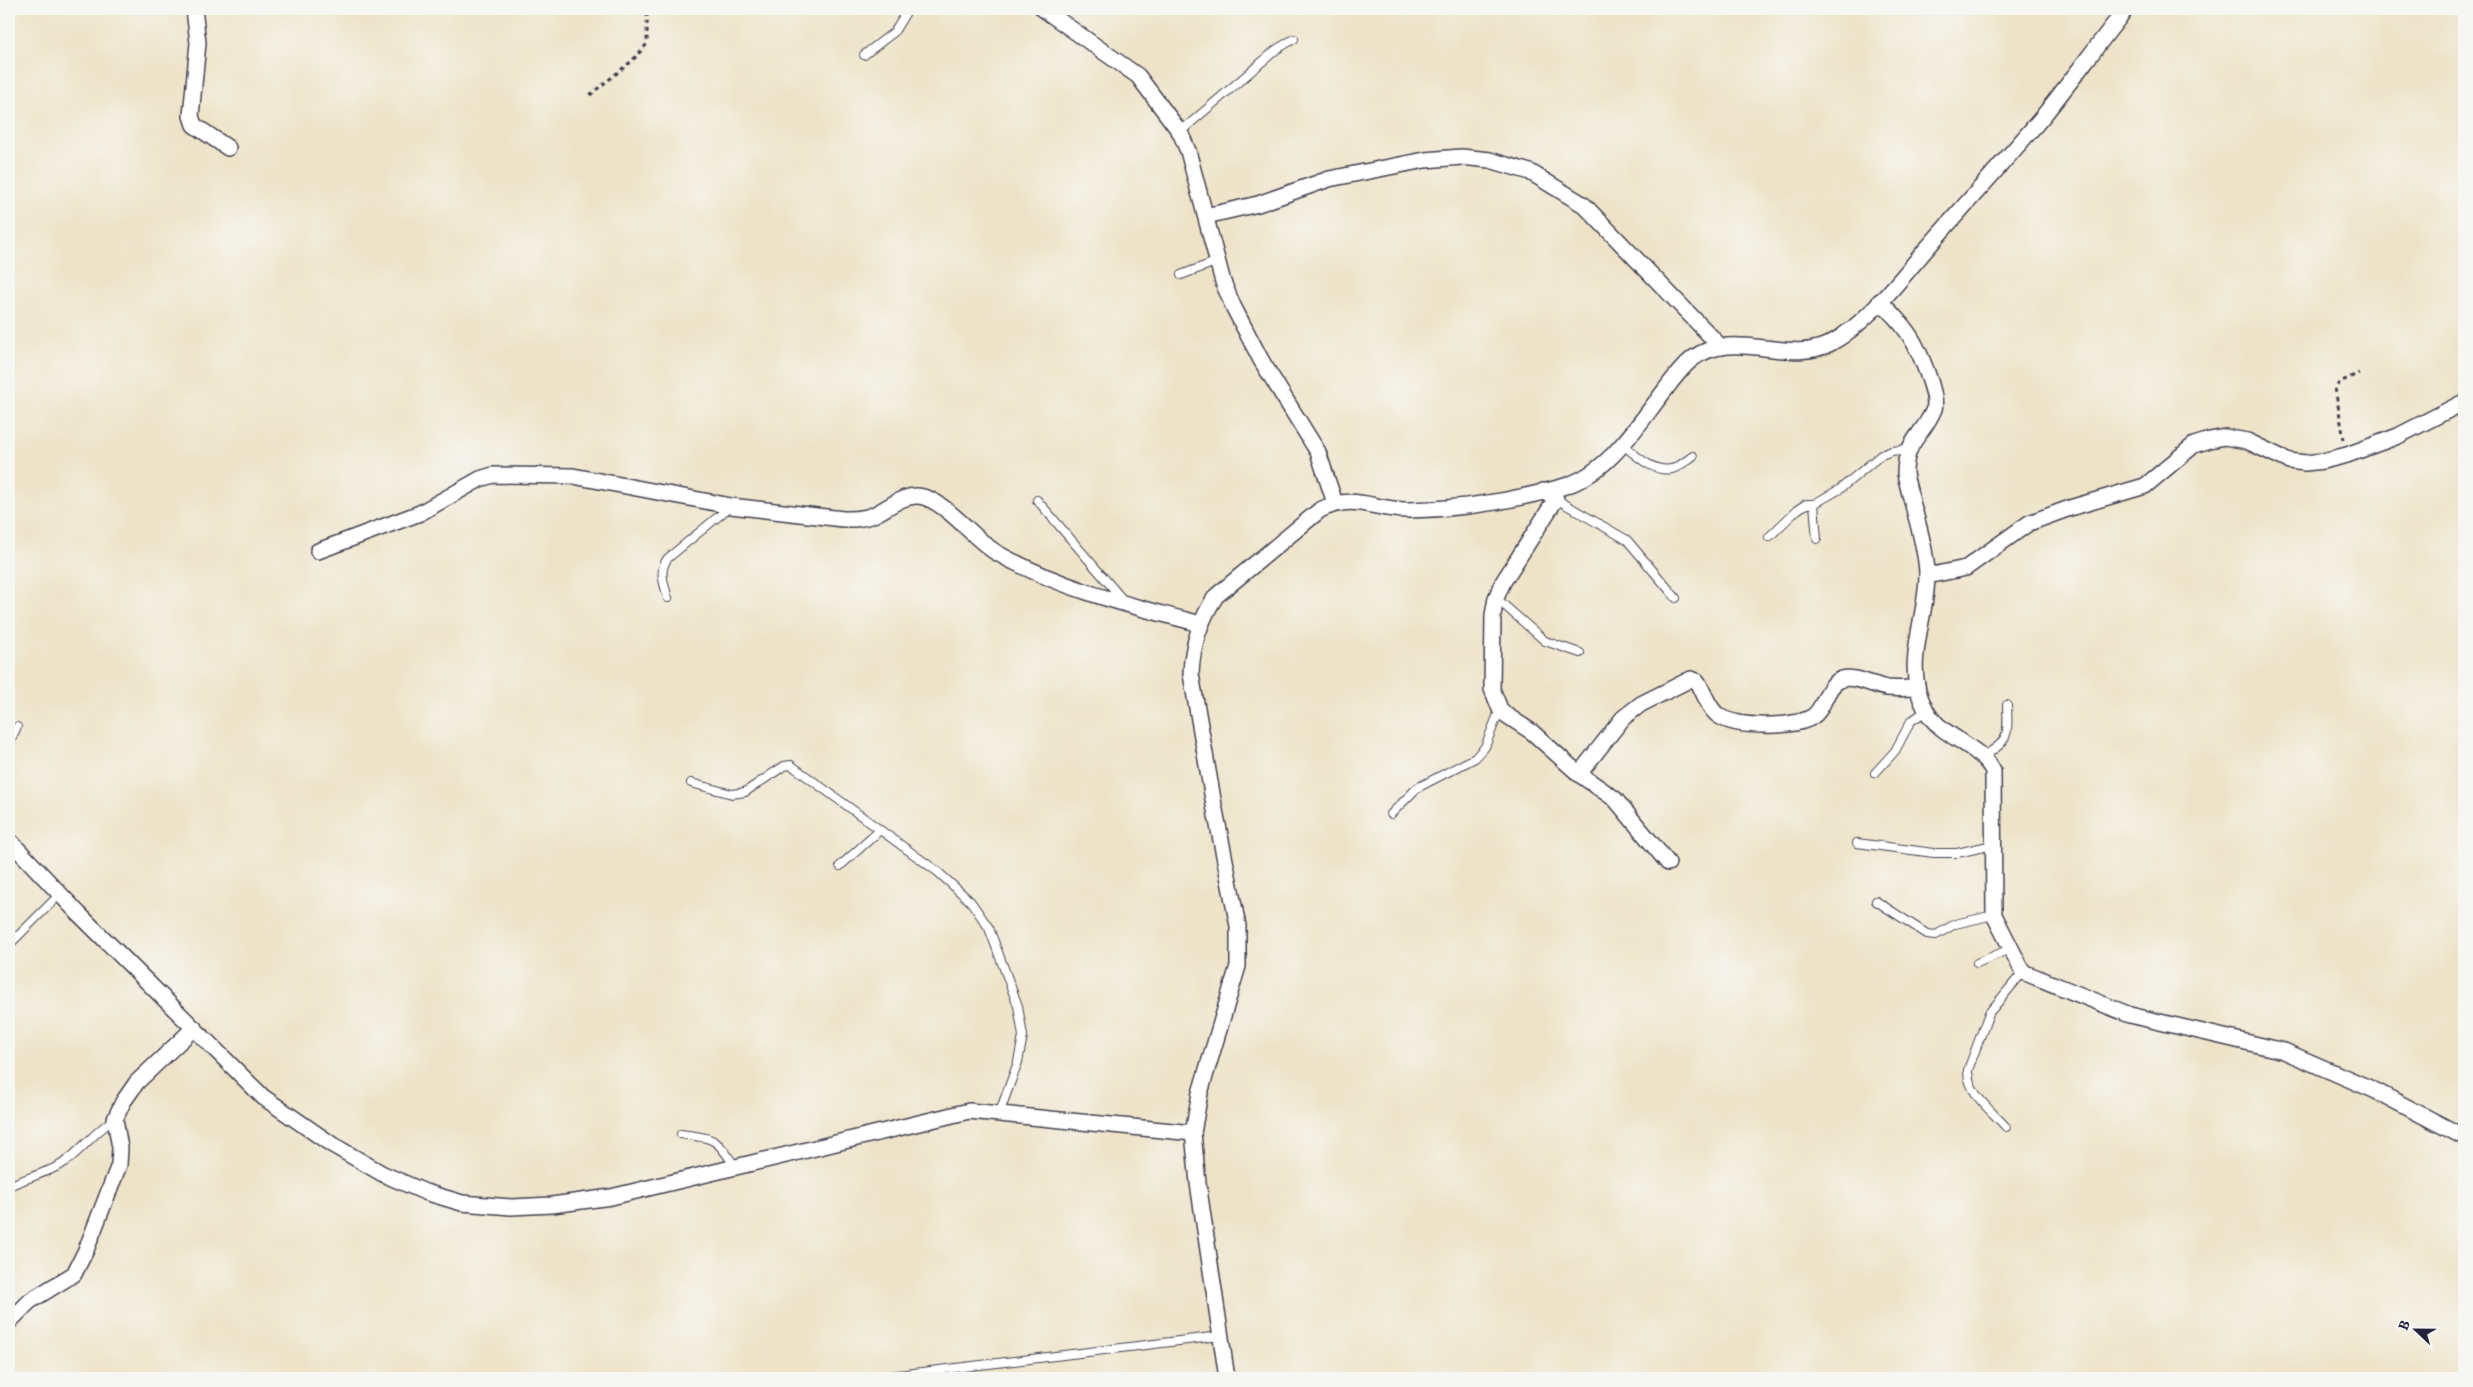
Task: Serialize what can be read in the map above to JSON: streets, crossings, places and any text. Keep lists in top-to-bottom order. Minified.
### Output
{"north":"left"}
